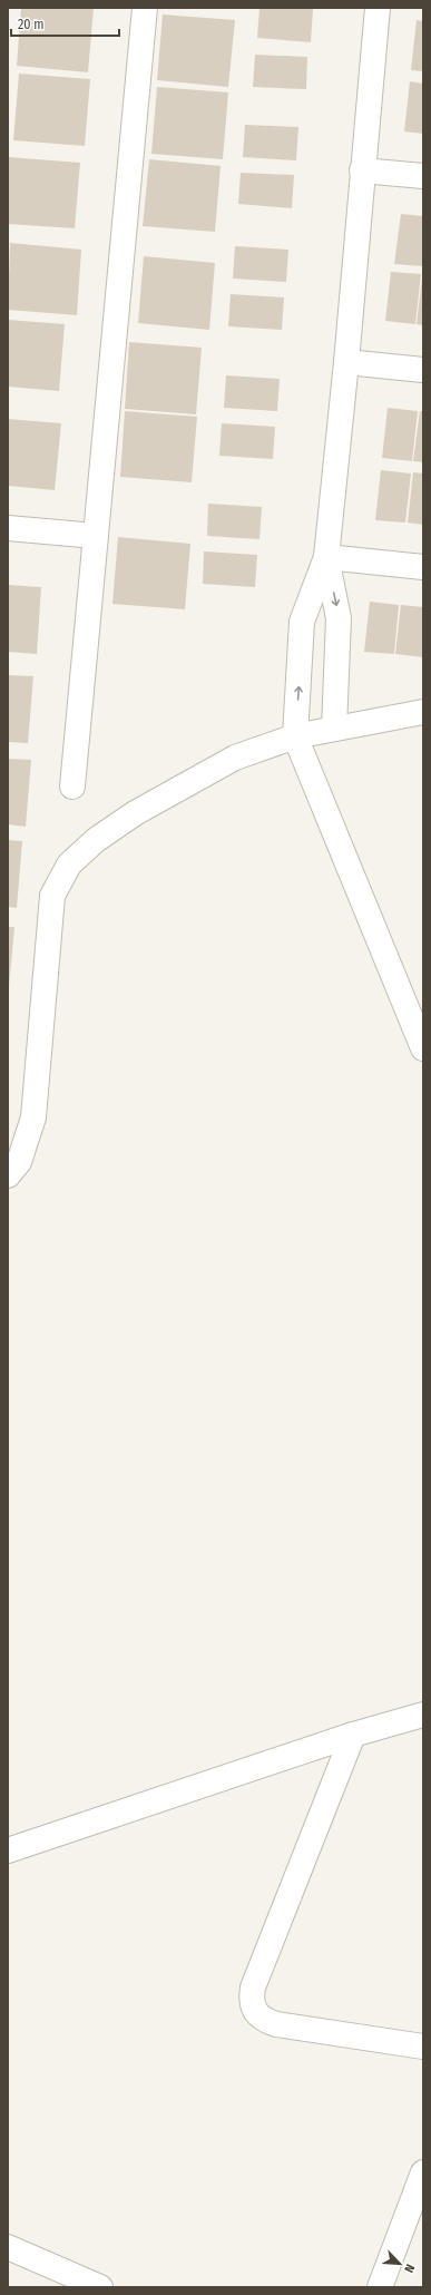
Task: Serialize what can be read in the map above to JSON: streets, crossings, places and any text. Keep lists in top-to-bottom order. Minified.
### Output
{"scale_bar":"20 m","north":"bottom right"}
